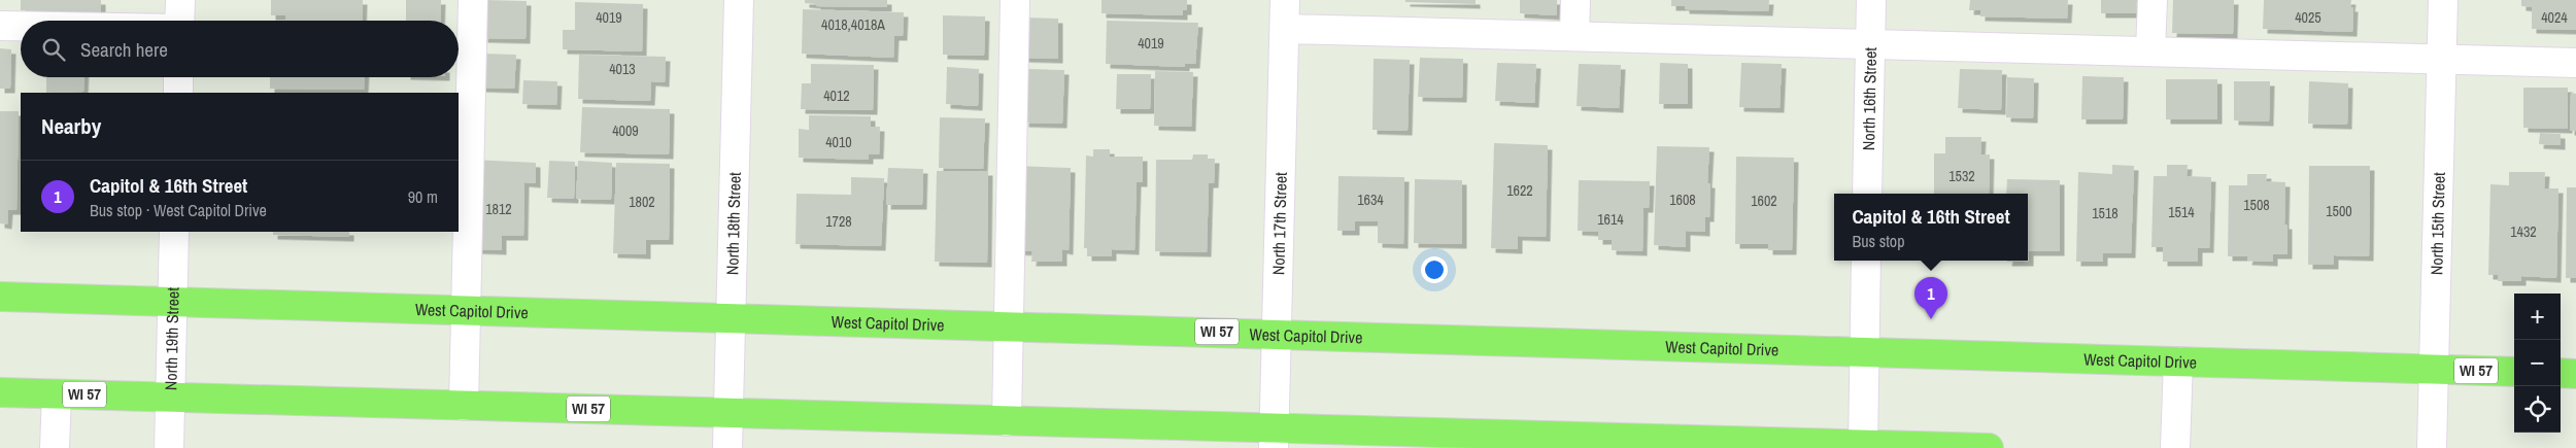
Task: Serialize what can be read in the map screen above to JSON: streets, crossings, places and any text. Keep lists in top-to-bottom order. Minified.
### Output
{"streets":{"main road":["West Capitol Drive","WI 57"],"street":["North 16th Street","North 17th Street","North 18th Street","North 15th Street","North 19th Street"]},"crossings":[["North 17th Street","West Capitol Drive"],["North 17th Street","WI 57"],["North 18th Street","West Capitol Drive"],["North 18th Street","WI 57"],["North 15th Street","West Capitol Drive"],["West Capitol Drive","North 19th Street"],["WI 57","North 19th Street"]],"house_numbers":["4019","4025","4024","4018,4018A","4019","4013","4012","4009","4010","1532","1622","1634","1608","1602","1802","1508","1812","1500","1514","1518","1614","1728","1432"],"page":{"search":"Search here","heading":"Nearby","list":[{"mark":"1","name":"Capitol & 16th Street","note":"Bus stop · West Capitol Drive","value":"90 m"}],"popup":["Capitol & 16th Street","Bus stop"],"pins":"1","map_buttons":["+","−"]}}
